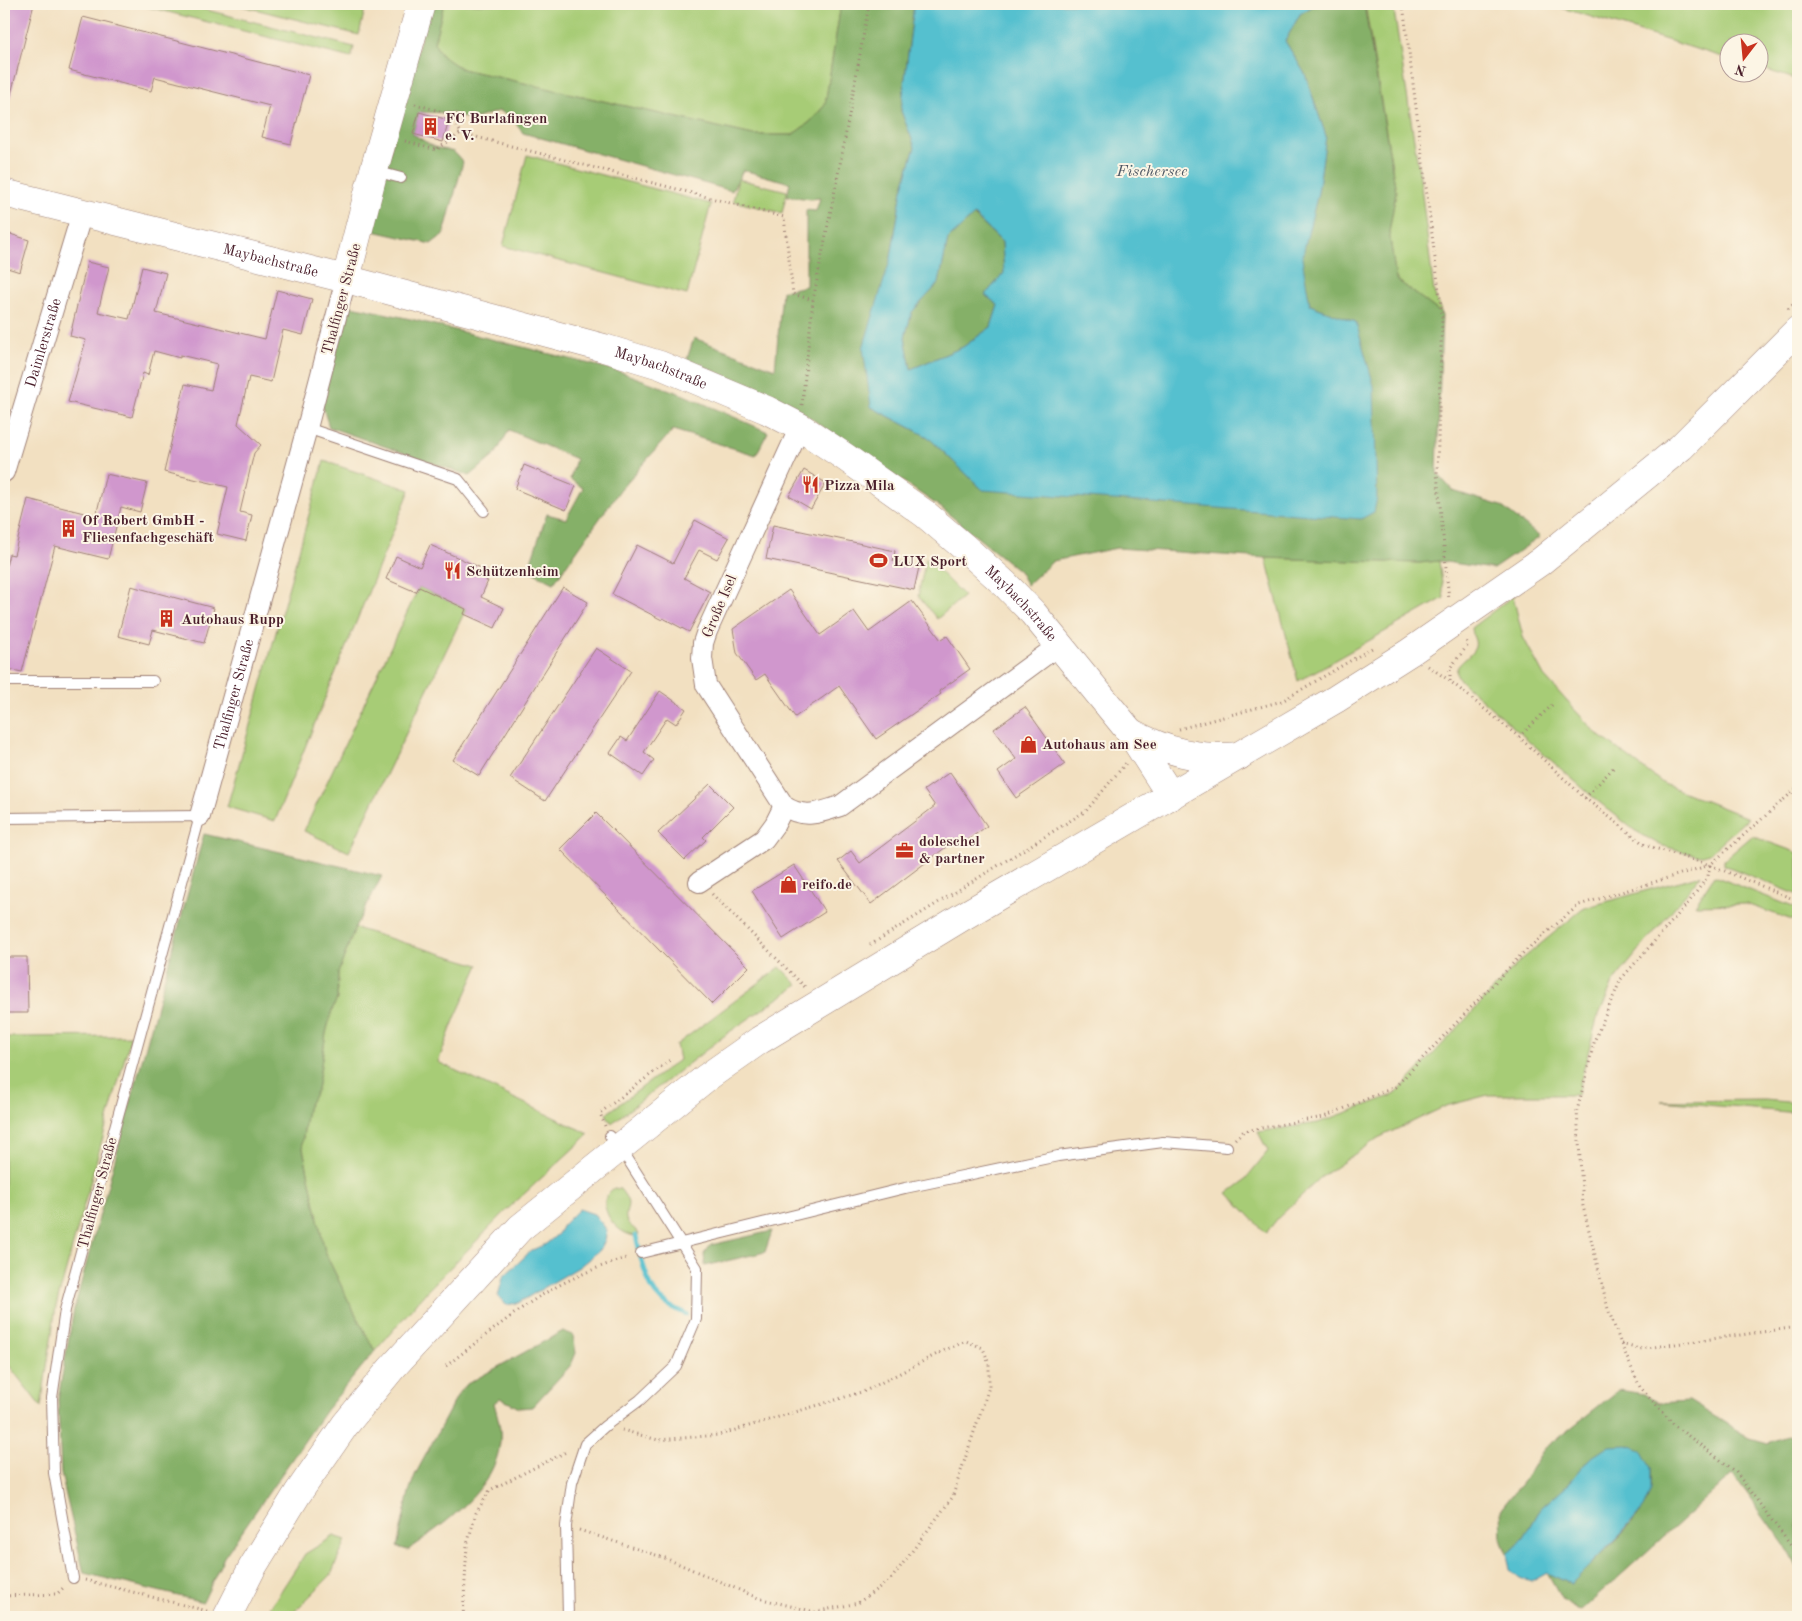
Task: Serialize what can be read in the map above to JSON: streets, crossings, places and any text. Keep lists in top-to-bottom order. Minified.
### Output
{"streets":{"street":["Maybachstraße","Thalfinger Straße","Daimlerstraße","Große Isel"]},"crossings":[["Maybachstraße","Thalfinger Straße"],["Maybachstraße","Daimlerstraße"],["Maybachstraße","Große Isel"]],"water":["Fischersee"],"places":{"building":["FC Burlafingen e. V.","Of Robert GmbH - Fliesenfachgeschäft","Autohaus Rupp"],"restaurant":["Pizza Mila","Schützenheim"],"sports":["LUX Sport"],"shop":["Autohaus am See","reifo.de"],"office":["doleschel & partner"]},"north":"bottom"}
